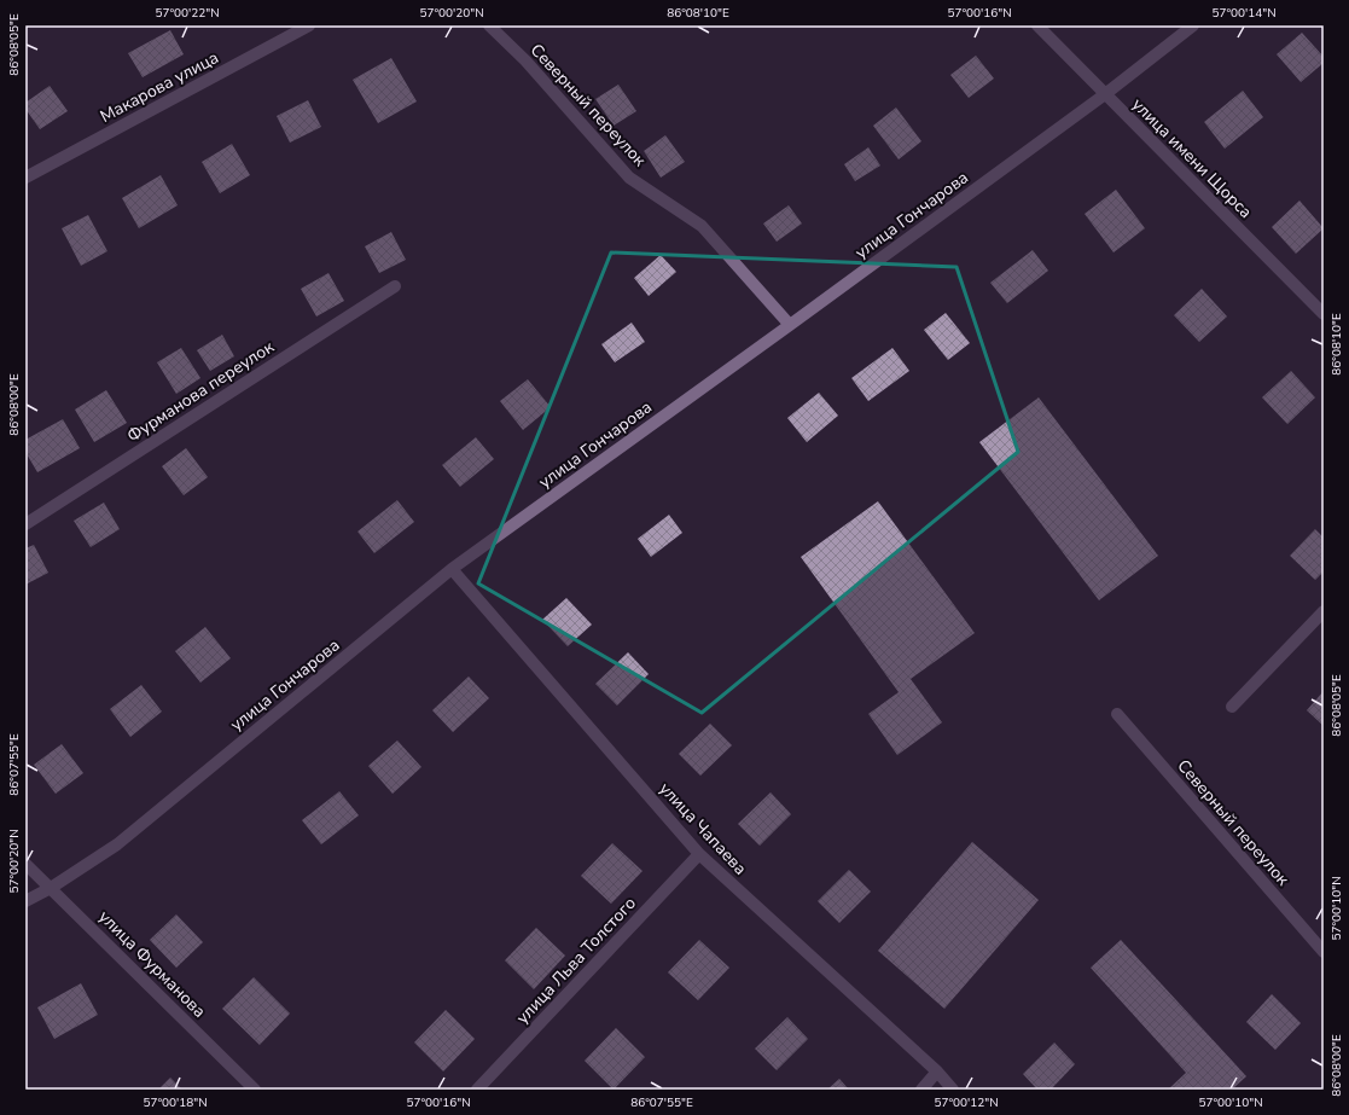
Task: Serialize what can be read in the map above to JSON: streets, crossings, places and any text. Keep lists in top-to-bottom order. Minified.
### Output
{"streets":{"street":["Макарова улица","Северный переулок","улица имени Щорса","улица Гончарова","Фурманова переулок","улица Чапаева","улица Льва Толстого","улица Фурманова"]},"crossings":[["Северный переулок","улица Гончарова"],["улица имени Щорса","улица Гончарова"],["улица Гончарова","улица Чапаева"],["улица Гончарова","улица Фурманова"],["улица Чапаева","улица Льва Толстого"]],"coordinates":["57°00'22\"N","57°00'20\"N","86°08'10\"E","57°00'16\"N","57°00'14\"N","86°08'05\"E","86°08'00\"E","86°07'55\"E","57°00'10\"N","57°00'18\"N","57°00'12\"N"]}
